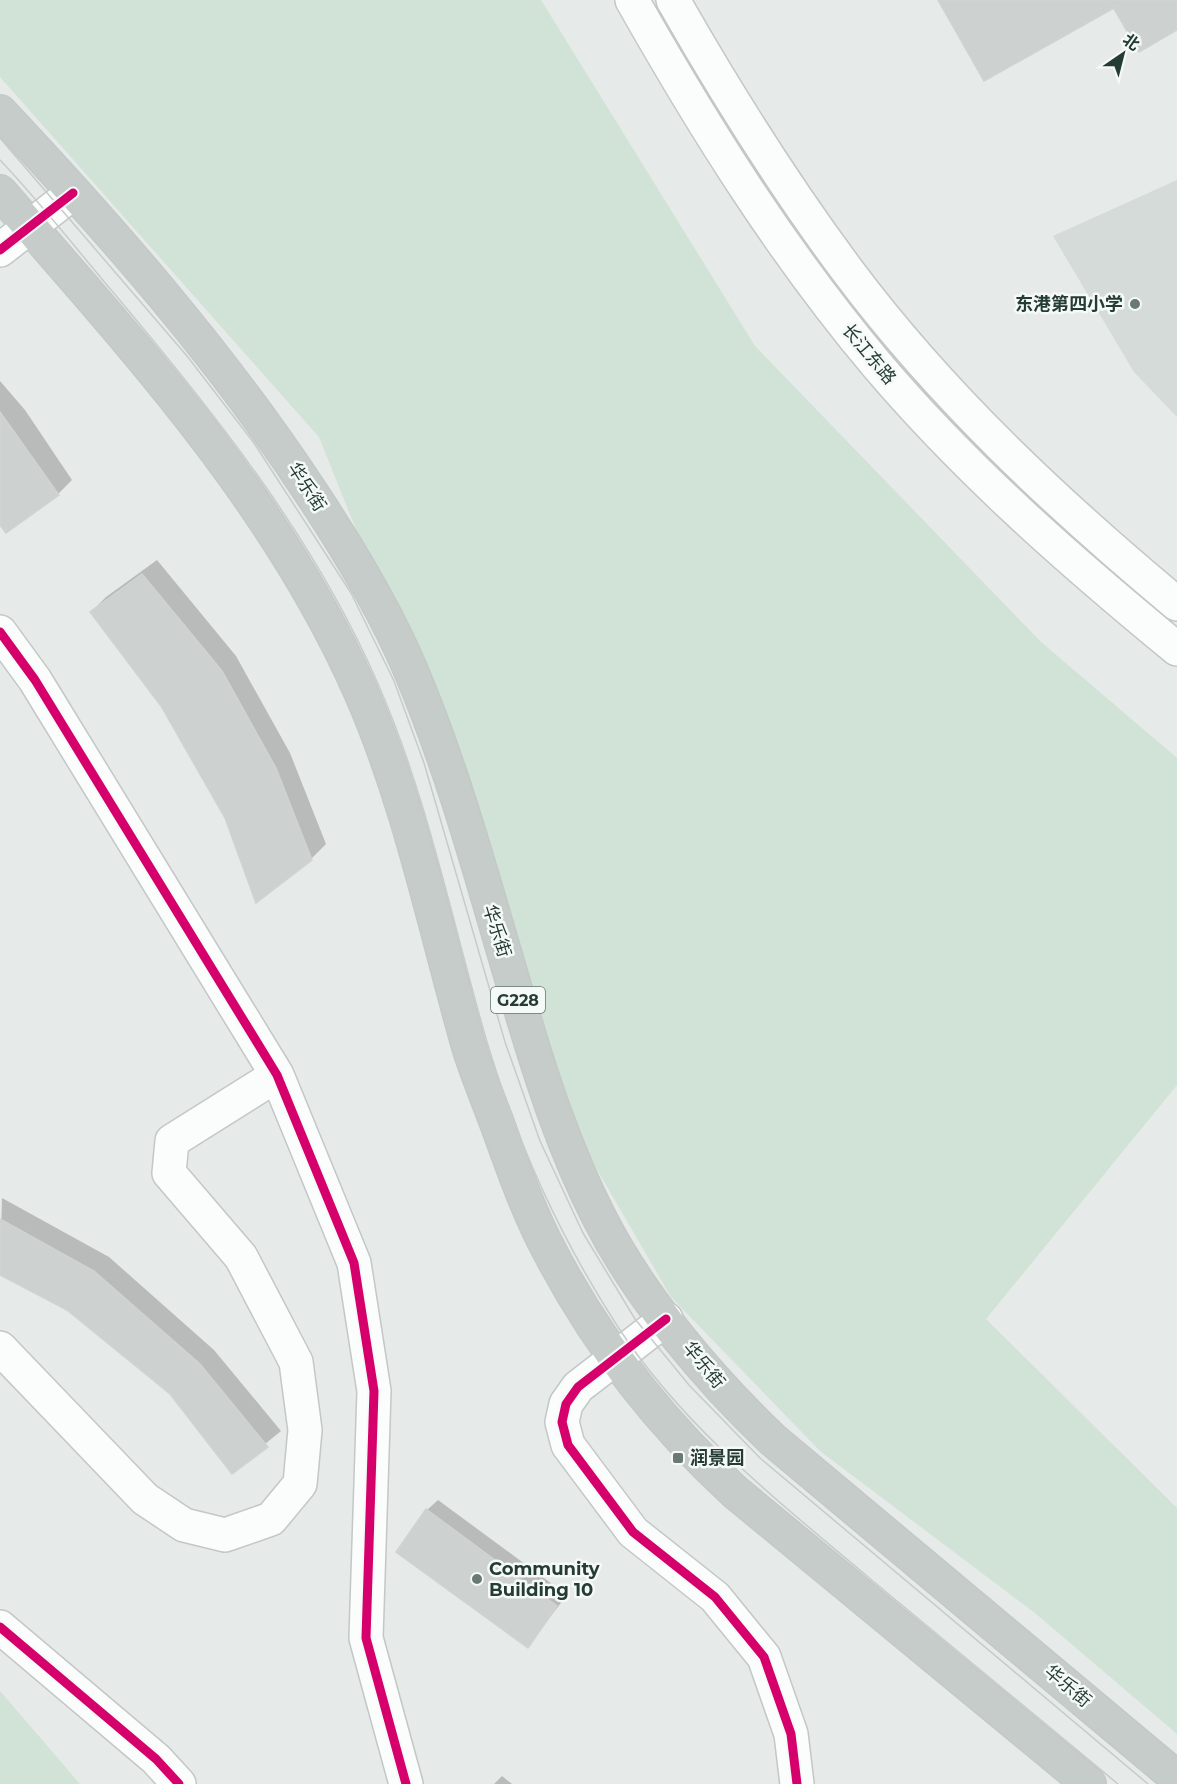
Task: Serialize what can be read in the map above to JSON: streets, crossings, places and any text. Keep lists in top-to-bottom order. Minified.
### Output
{"streets":{"highway":["华乐街","G228"],"street":["长江东路"]},"places":{"other":["东港第四小学","Community Building 10"],"transit":["润景园"]},"north":"top right"}
